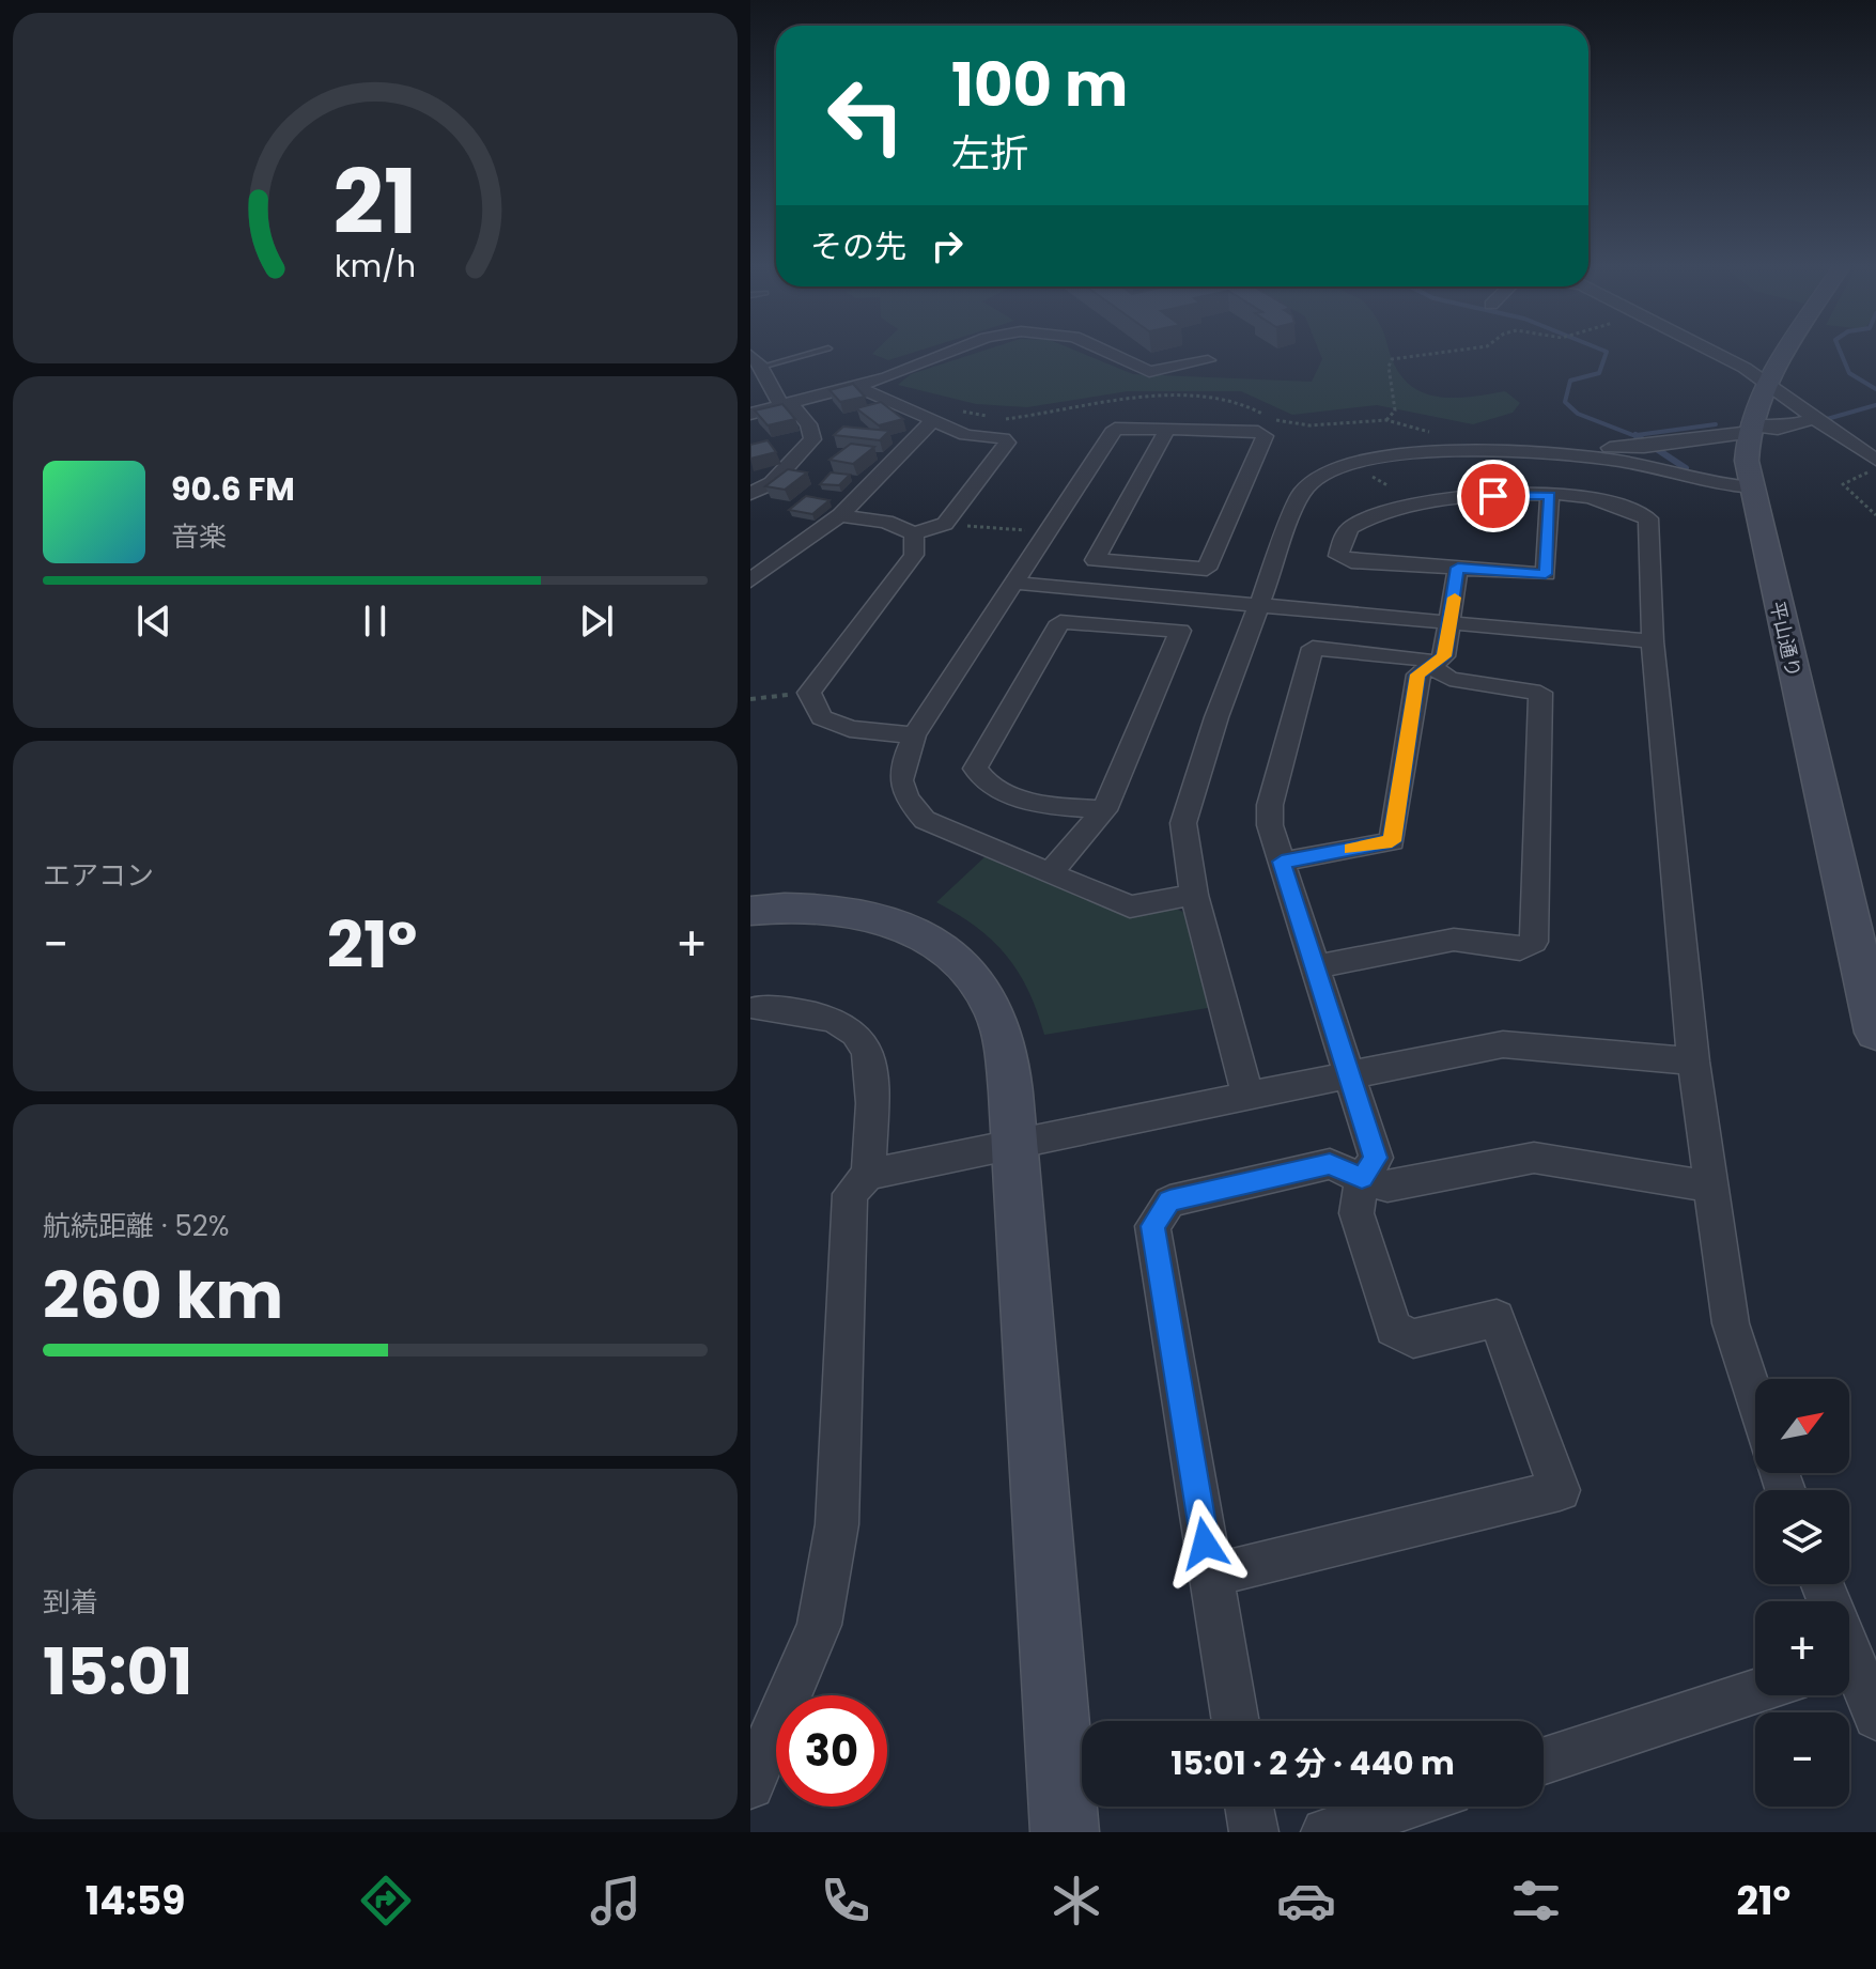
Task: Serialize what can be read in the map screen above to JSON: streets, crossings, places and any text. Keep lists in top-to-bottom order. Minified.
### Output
{"streets":{"main road":["平山通り"]},"north":"top right","page":{"turn":["100 m","左折"],"then":"その先","song":["90.6 FM","音楽"],"tile":["エアコン",["航続距離 · 52%","260 km"],["到着","15:01"]],"heat":["−","21°","+"],"map_buttons":["+","−"],"limit":"30","trip":"15:01 · 2 分 · 440 m","tabs":["14:59","21°"],"gauge":["21","km/h"]}}
